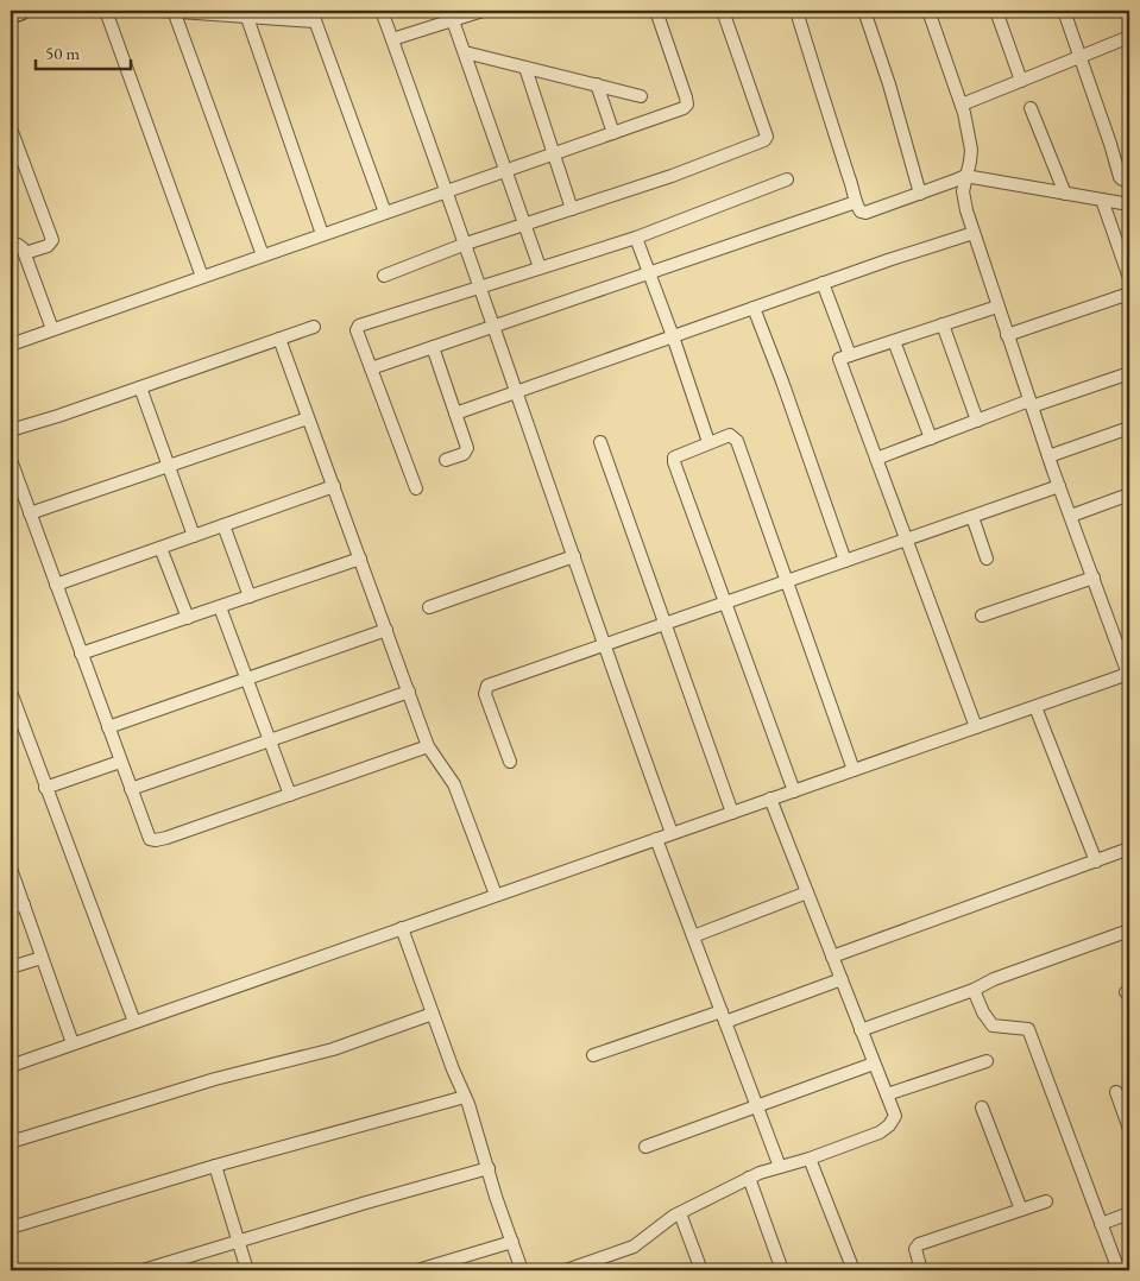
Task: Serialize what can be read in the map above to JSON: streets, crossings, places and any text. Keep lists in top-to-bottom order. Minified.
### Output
{"scale_bar":"50 m"}
